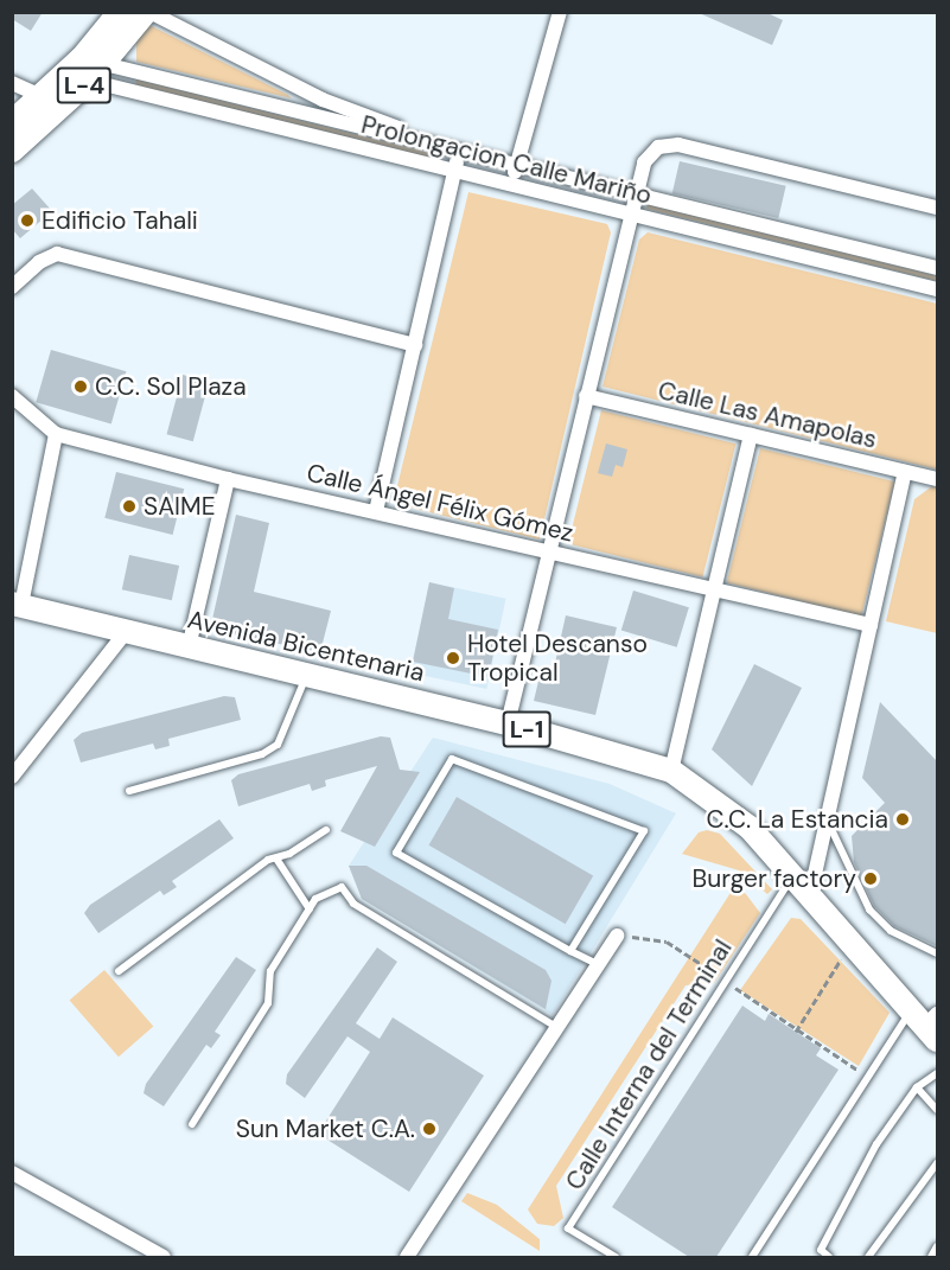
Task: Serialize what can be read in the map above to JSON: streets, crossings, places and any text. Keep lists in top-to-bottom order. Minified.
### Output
{"streets":{"main road":["L-4","Avenida Bicentenaria","L-1"],"street":["Prolongacion Calle Mariño","Calle Las Amapolas","Calle Ángel Félix Gómez"],"lane":["Calle Interna del Terminal"]},"crossings":[["L-4","Prolongacion Calle Mariño"],["Avenida Bicentenaria","Calle Interna del Terminal"]],"places":["Edificio Tahali","C.C. Sol Plaza","SAIME","Hotel Descanso Tropical","C.C. La Estancia","Burger factory","Sun Market C.A."]}
